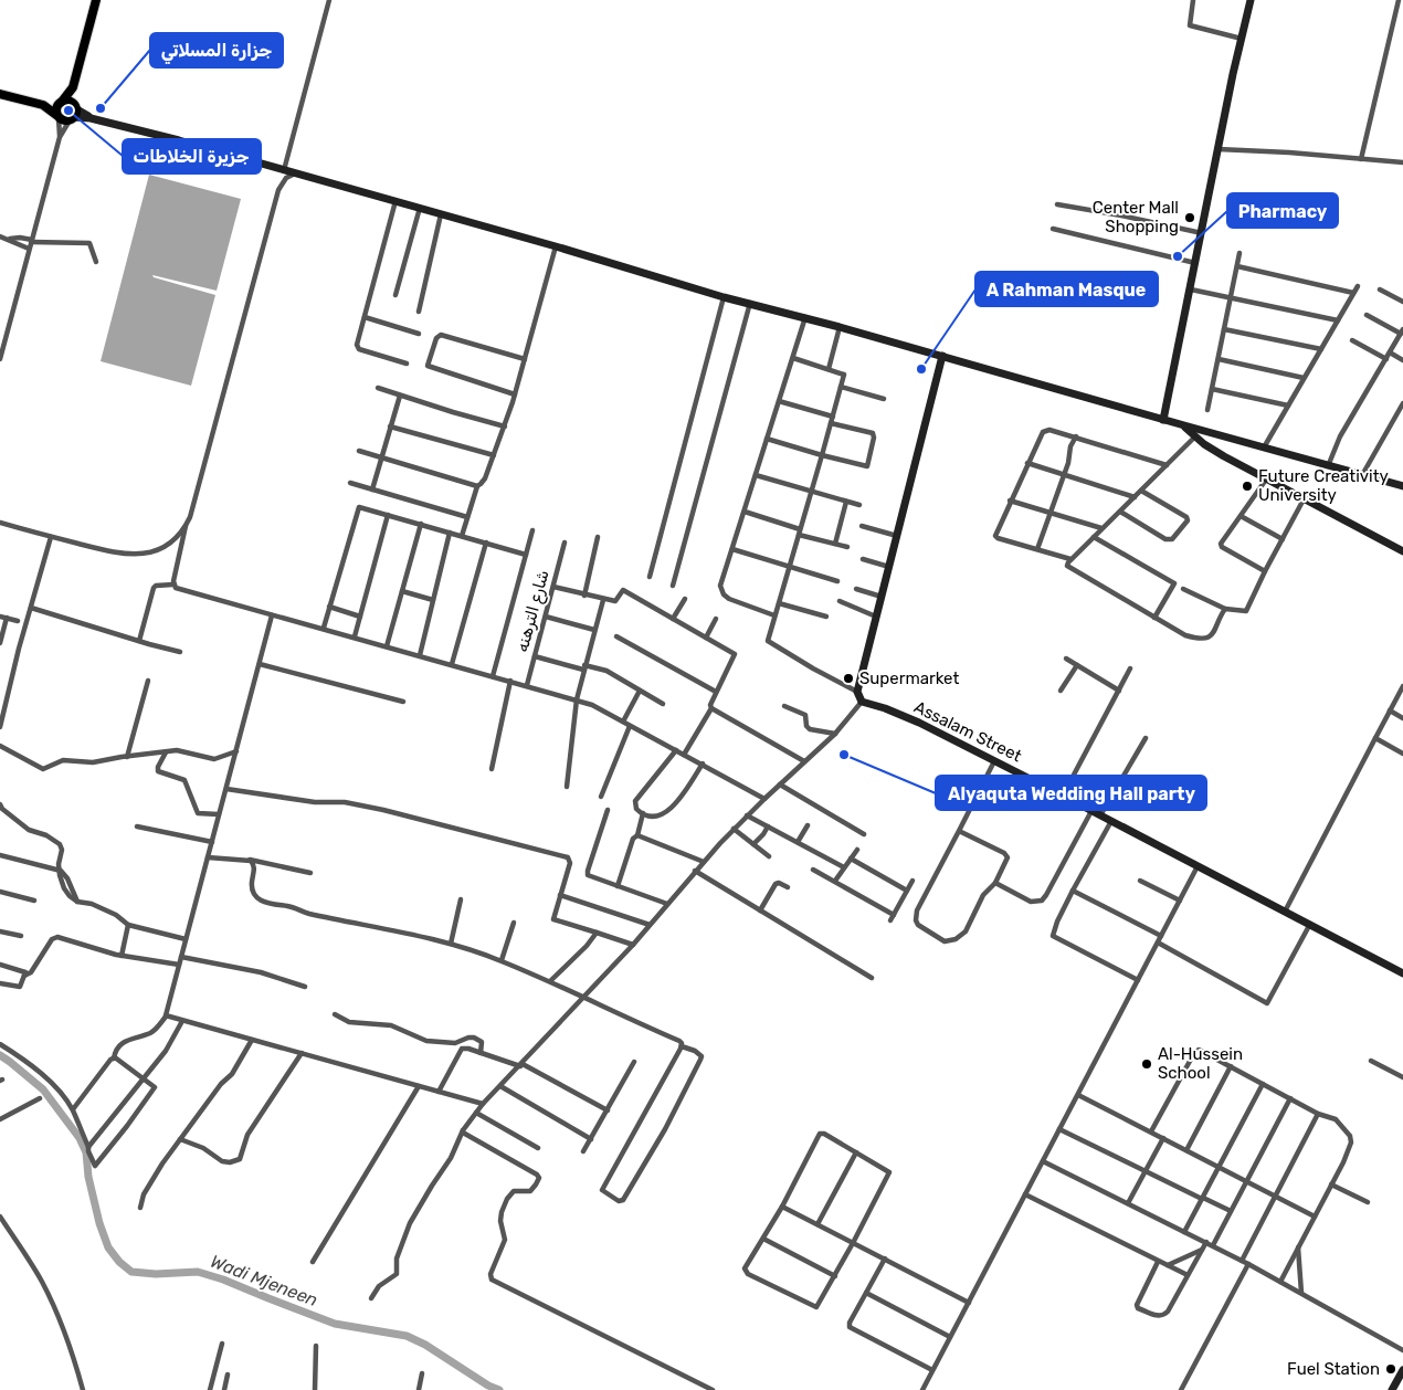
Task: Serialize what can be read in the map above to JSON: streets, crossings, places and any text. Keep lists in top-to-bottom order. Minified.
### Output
{"streets":{"main road":["Assalam Street"],"street":["شارع الترهنه"]},"water":["Wadi Mjeneen"],"places":["جزارة المسلاتي","جزيرة الخلاطات","Center Mall Shopping","Pharmacy","A Rahman Masque","Future Creativity University","Supermarket","Alyaquta Wedding Hall party","Al-Hussein School","Fuel Station"]}
